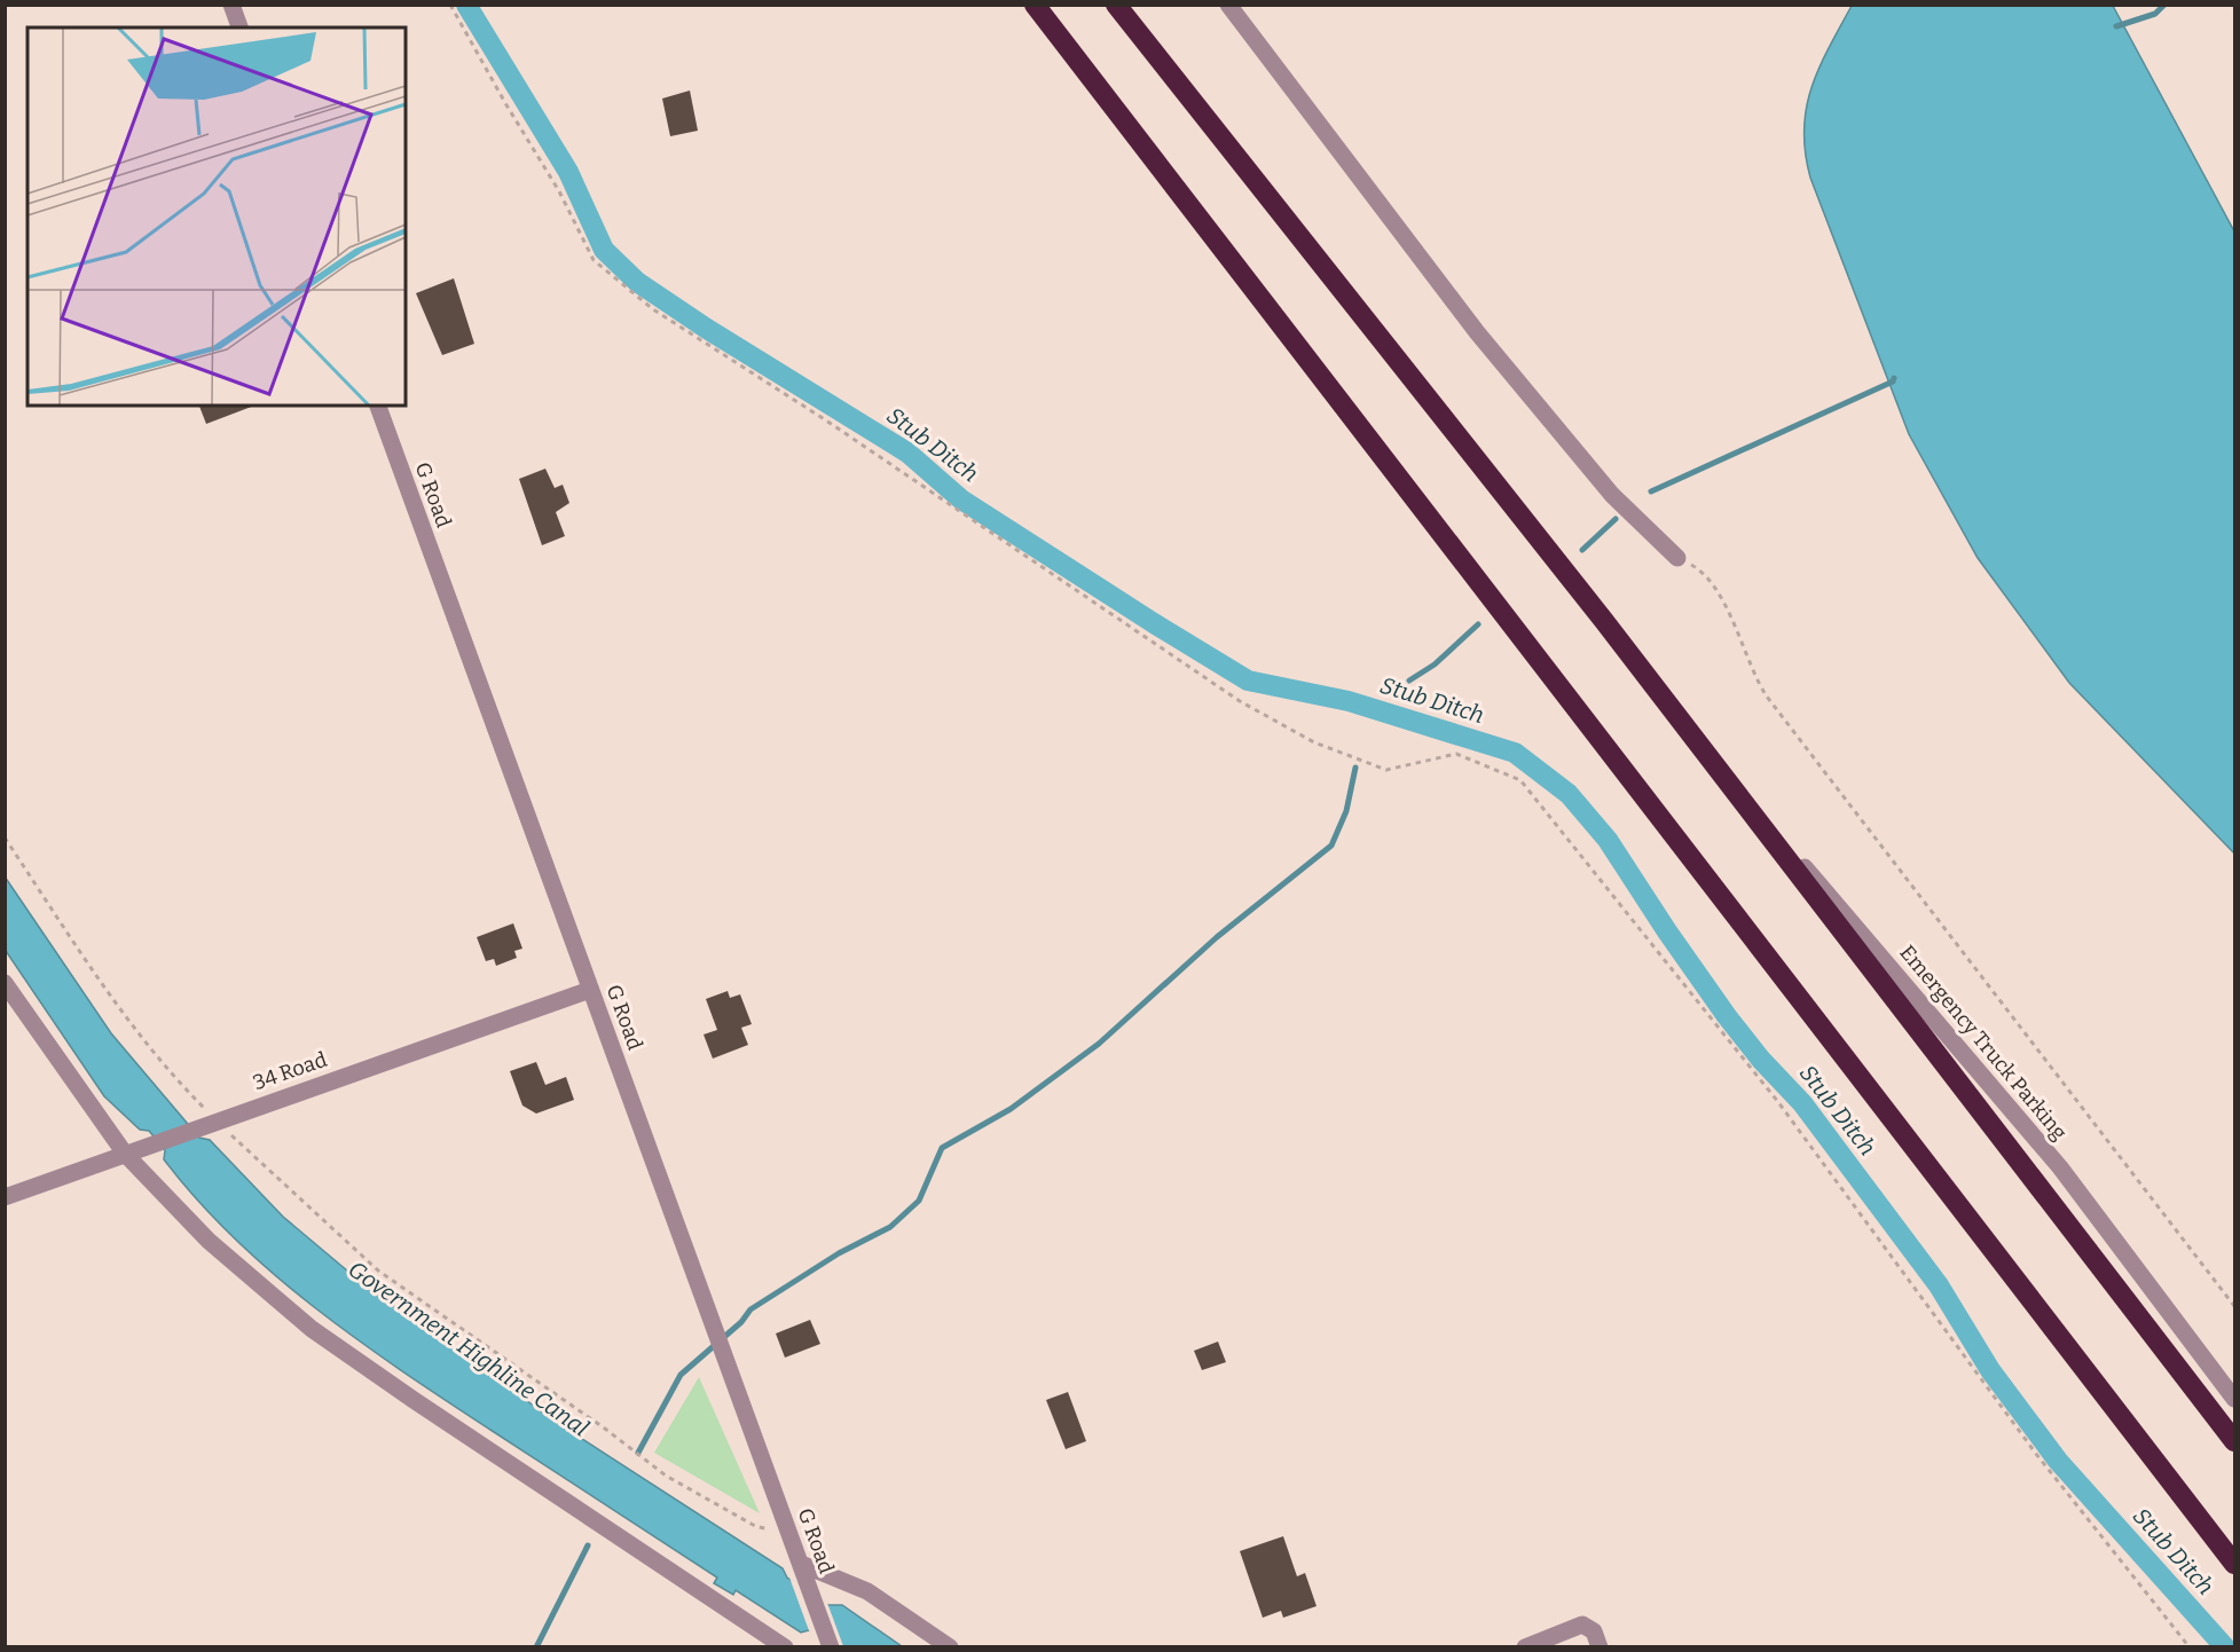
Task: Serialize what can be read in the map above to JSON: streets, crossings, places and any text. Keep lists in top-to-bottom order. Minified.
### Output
{"streets":{"street":["G Road","Emergency Truck Parking","34 Road"]},"crossings":[["G Road","34 Road"]],"water":["Stub Ditch","Government Highline Canal"]}
